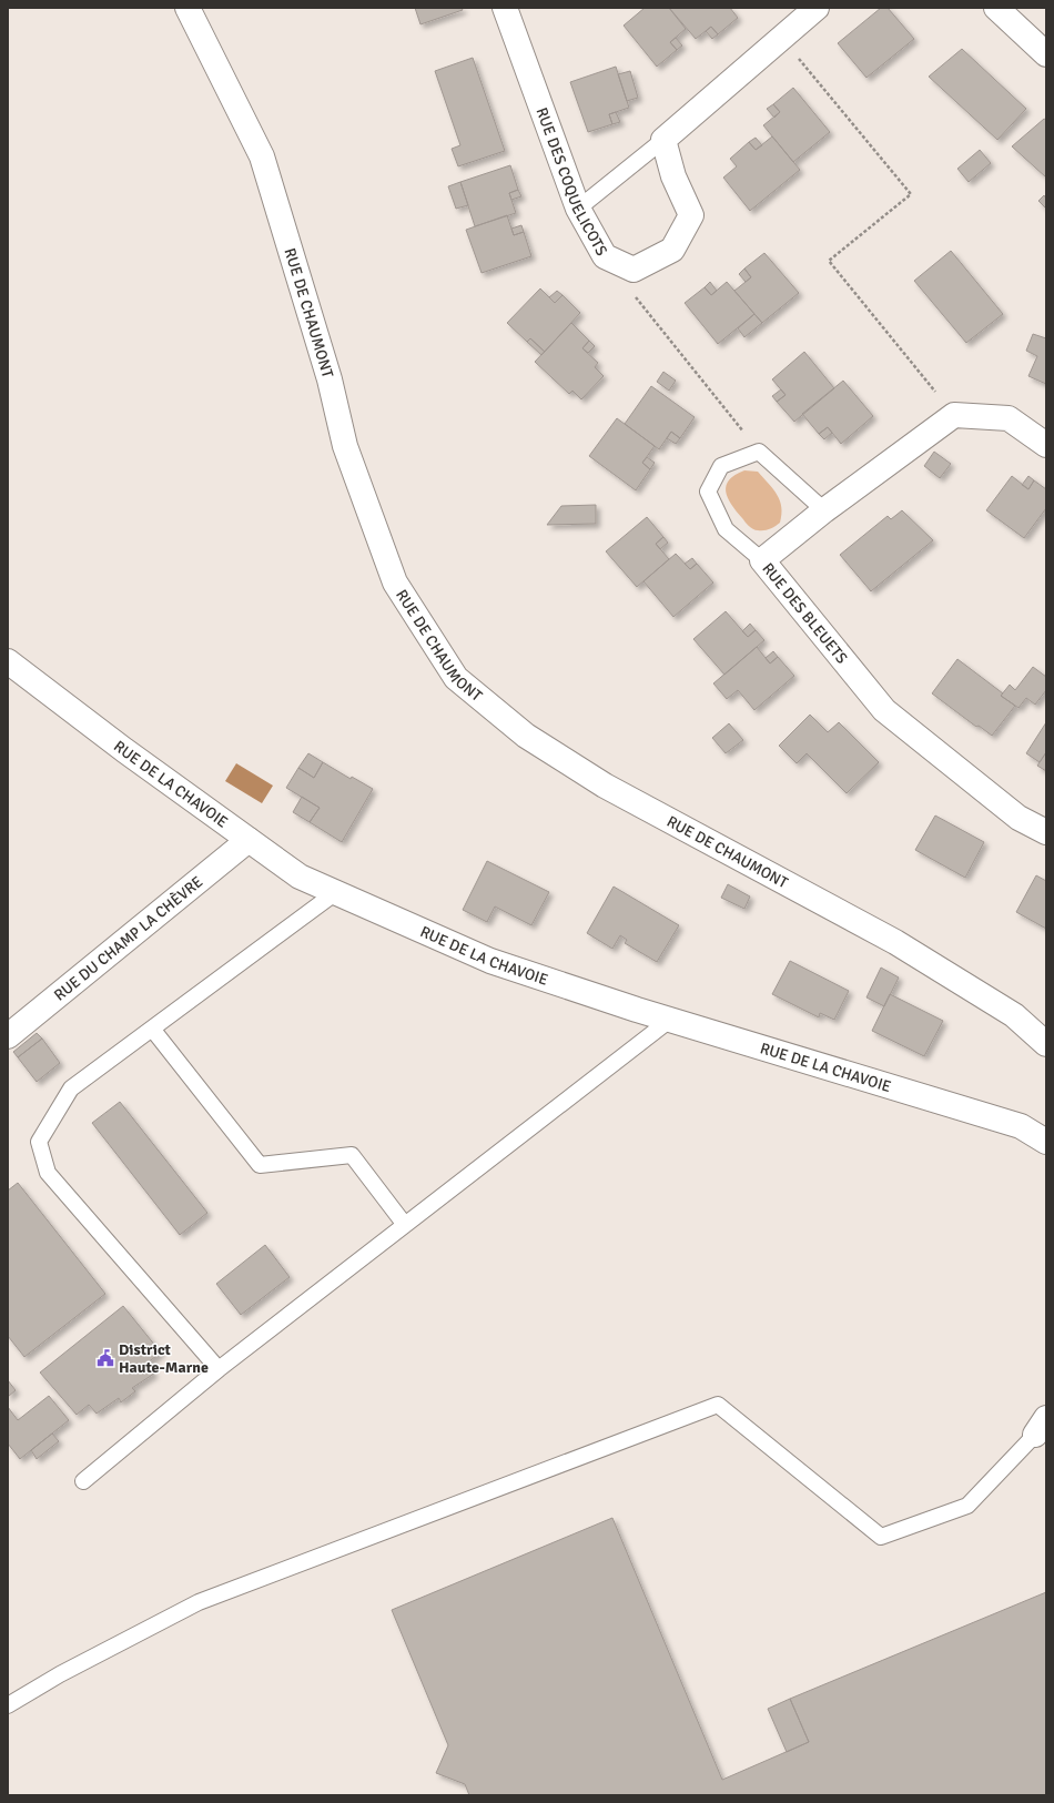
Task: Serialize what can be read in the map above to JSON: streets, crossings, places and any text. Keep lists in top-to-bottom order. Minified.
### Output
{"streets":{"street":["RUE DES COQUELICOTS","RUE DE CHAUMONT","RUE DES BLEUETS","RUE DE LA CHAVOIE","RUE DU CHAMP LA CHÈVRE"]},"crossings":[["RUE DE LA CHAVOIE","RUE DU CHAMP LA CHÈVRE"]],"places":{"public building":["District Haute-Marne"]}}
